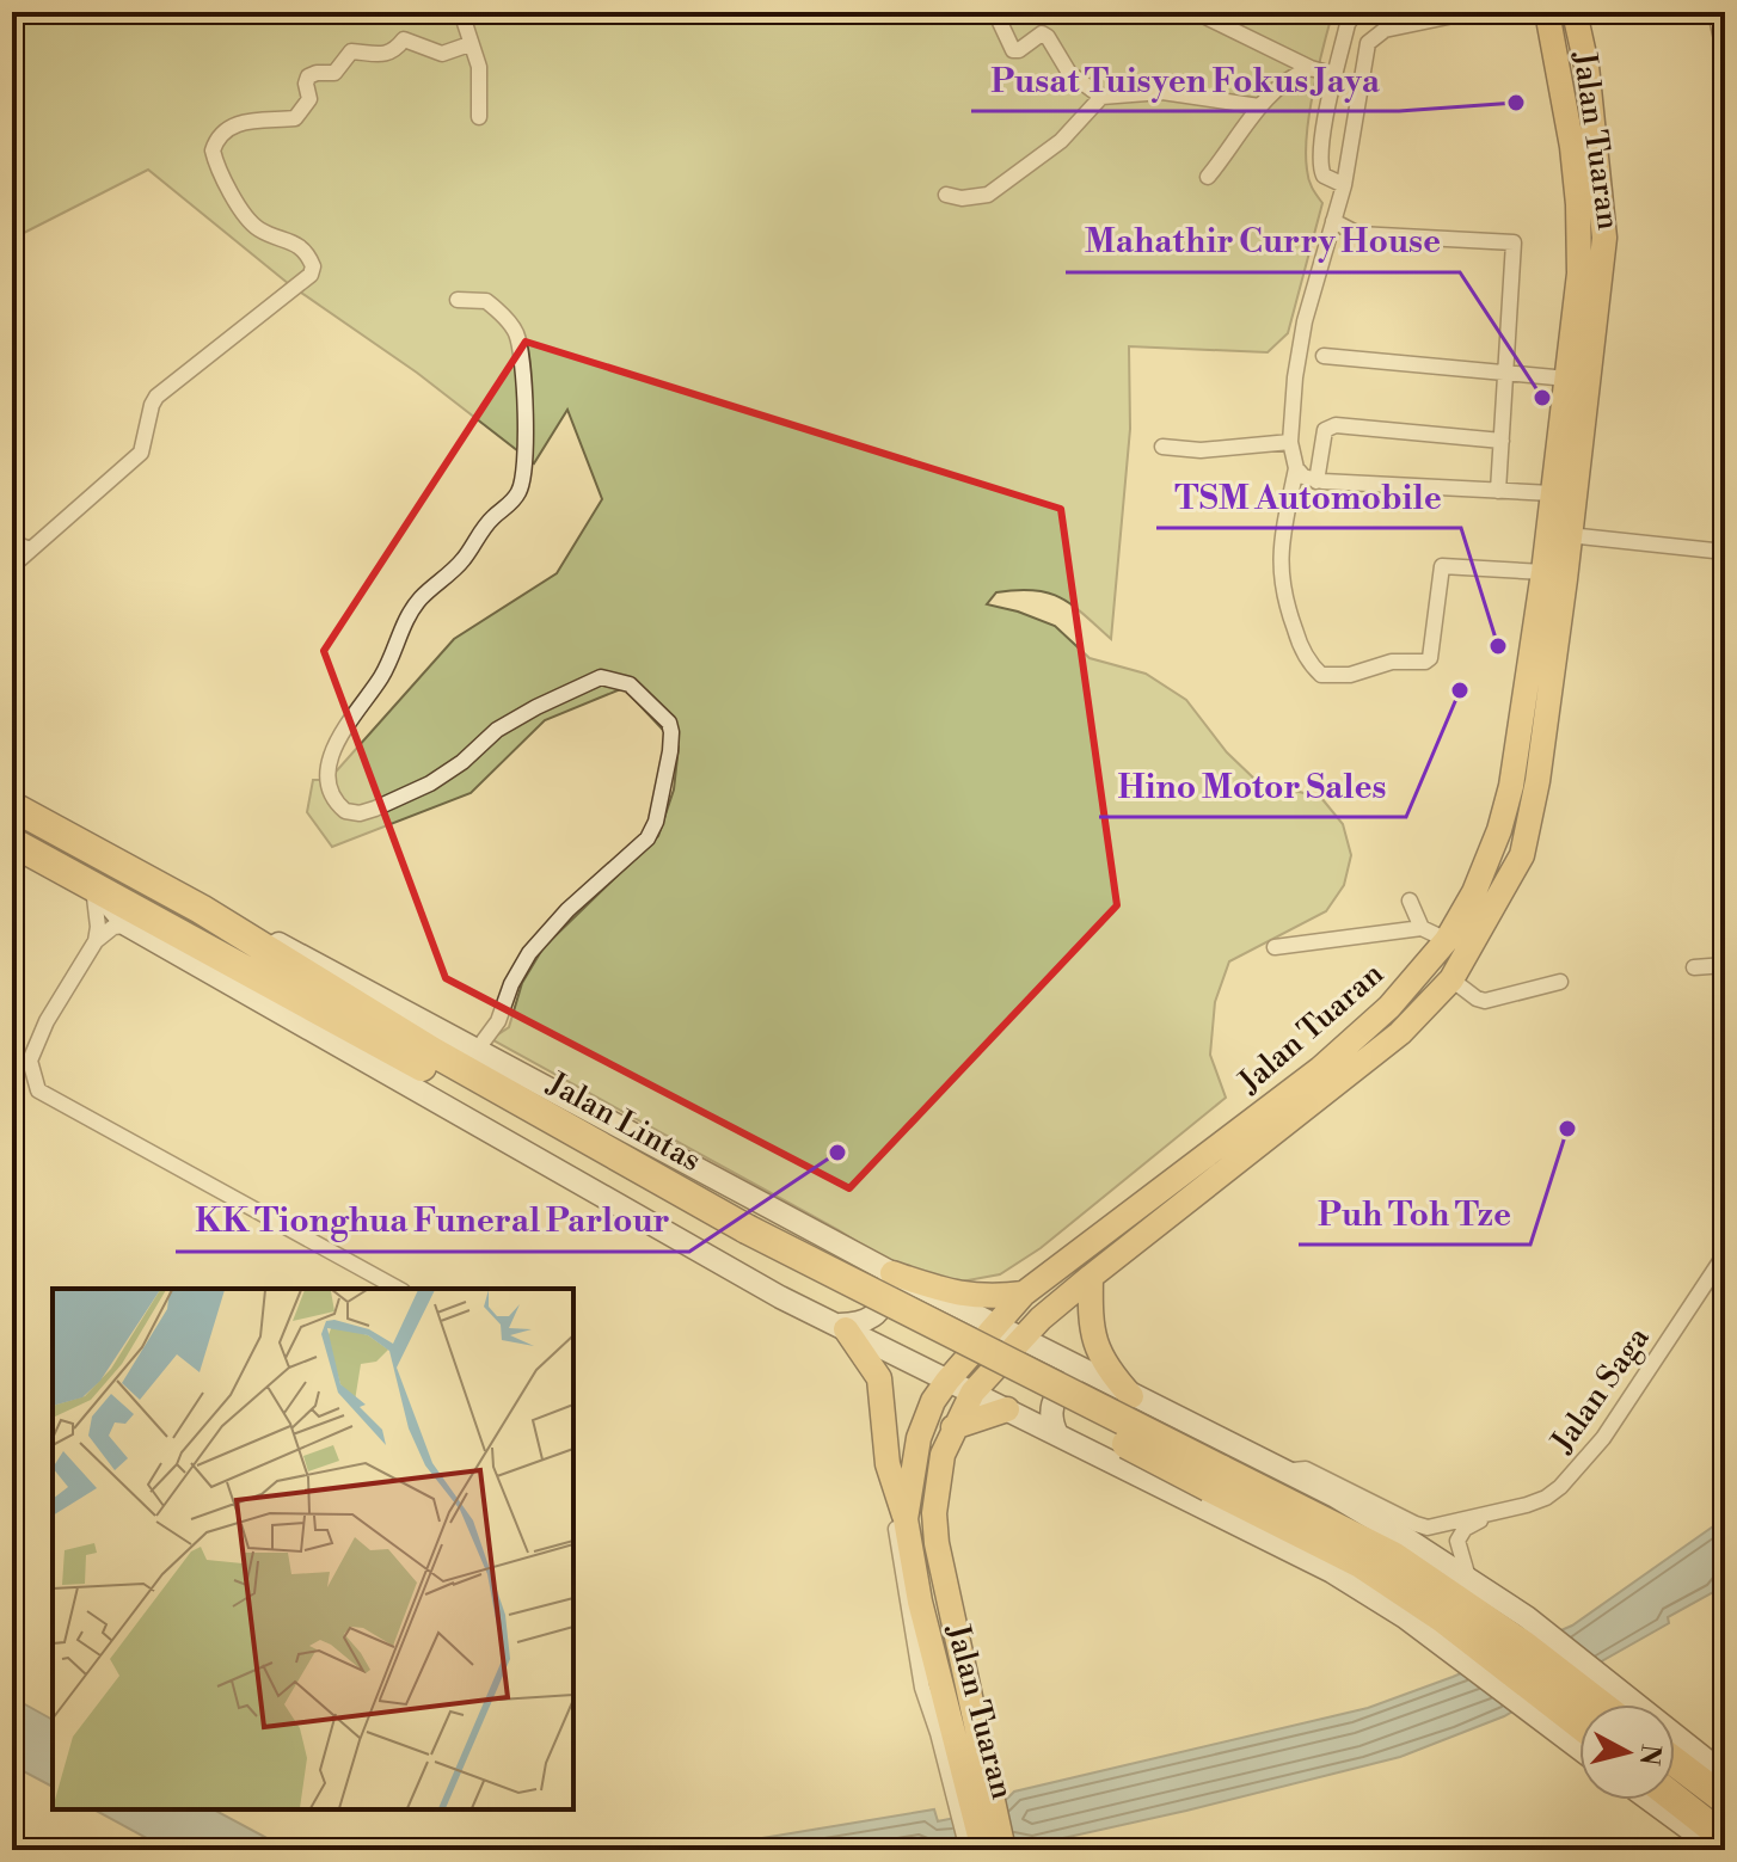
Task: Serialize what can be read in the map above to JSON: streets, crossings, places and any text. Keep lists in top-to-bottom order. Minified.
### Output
{"streets":{"highway":["Jalan Lintas"],"main road":["Jalan Tuaran"],"street":["Jalan Saga"]},"places":["Pusat Tuisyen Fokus Jaya","Mahathir Curry House","TSM Automobile","Hino Motor Sales","Puh Toh Tze","KK Tionghua Funeral Parlour"],"north":"right"}
